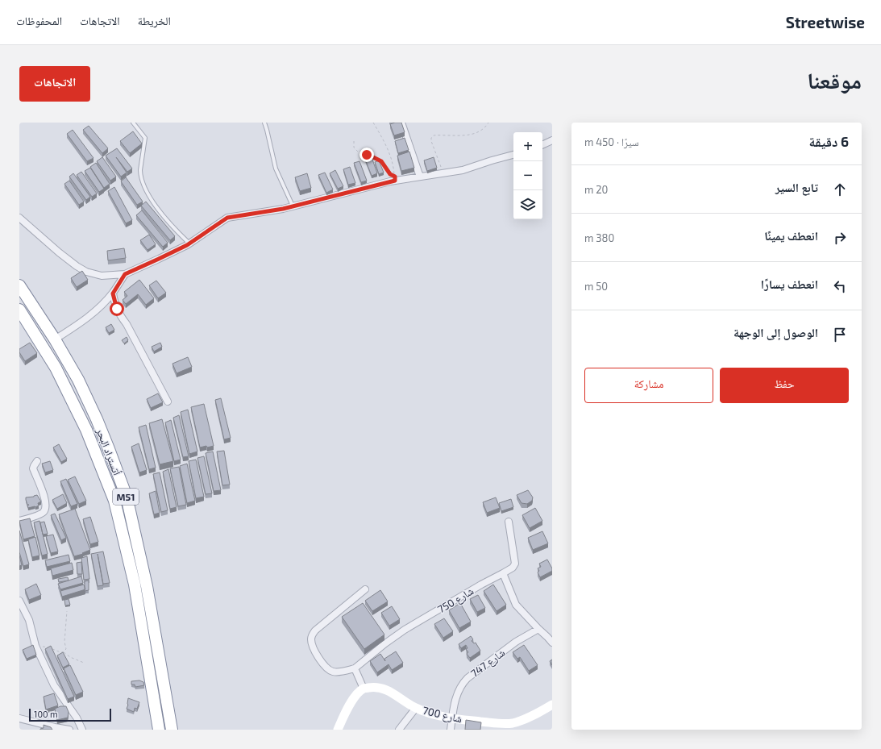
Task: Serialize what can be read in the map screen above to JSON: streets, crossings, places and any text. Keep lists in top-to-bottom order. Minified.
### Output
{"streets":{"highway":["أتستراد البحر","M51"],"main road":["شارع 700"],"street":["شارع 750","شارع 747"]},"crossings":[["شارع 747","شارع 700"]],"scale_bar":"100 m","page":{"header":"Streetwise","nav":["الخريطة","الاتجاهات","المحفوظات"],"title":"موقعنا","buttons":["الاتجاهات",["حفظ","مشاركة"]],"heading":["6 دقيقة","سيرًا · 450 m"],"map_buttons":["+","−"],"list":[["تابع السير","20 m"],["انعطف يمينًا","380 m"],["انعطف يسارًا","50 m"],"الوصول إلى الوجهة"],"scale":"100 m"}}
